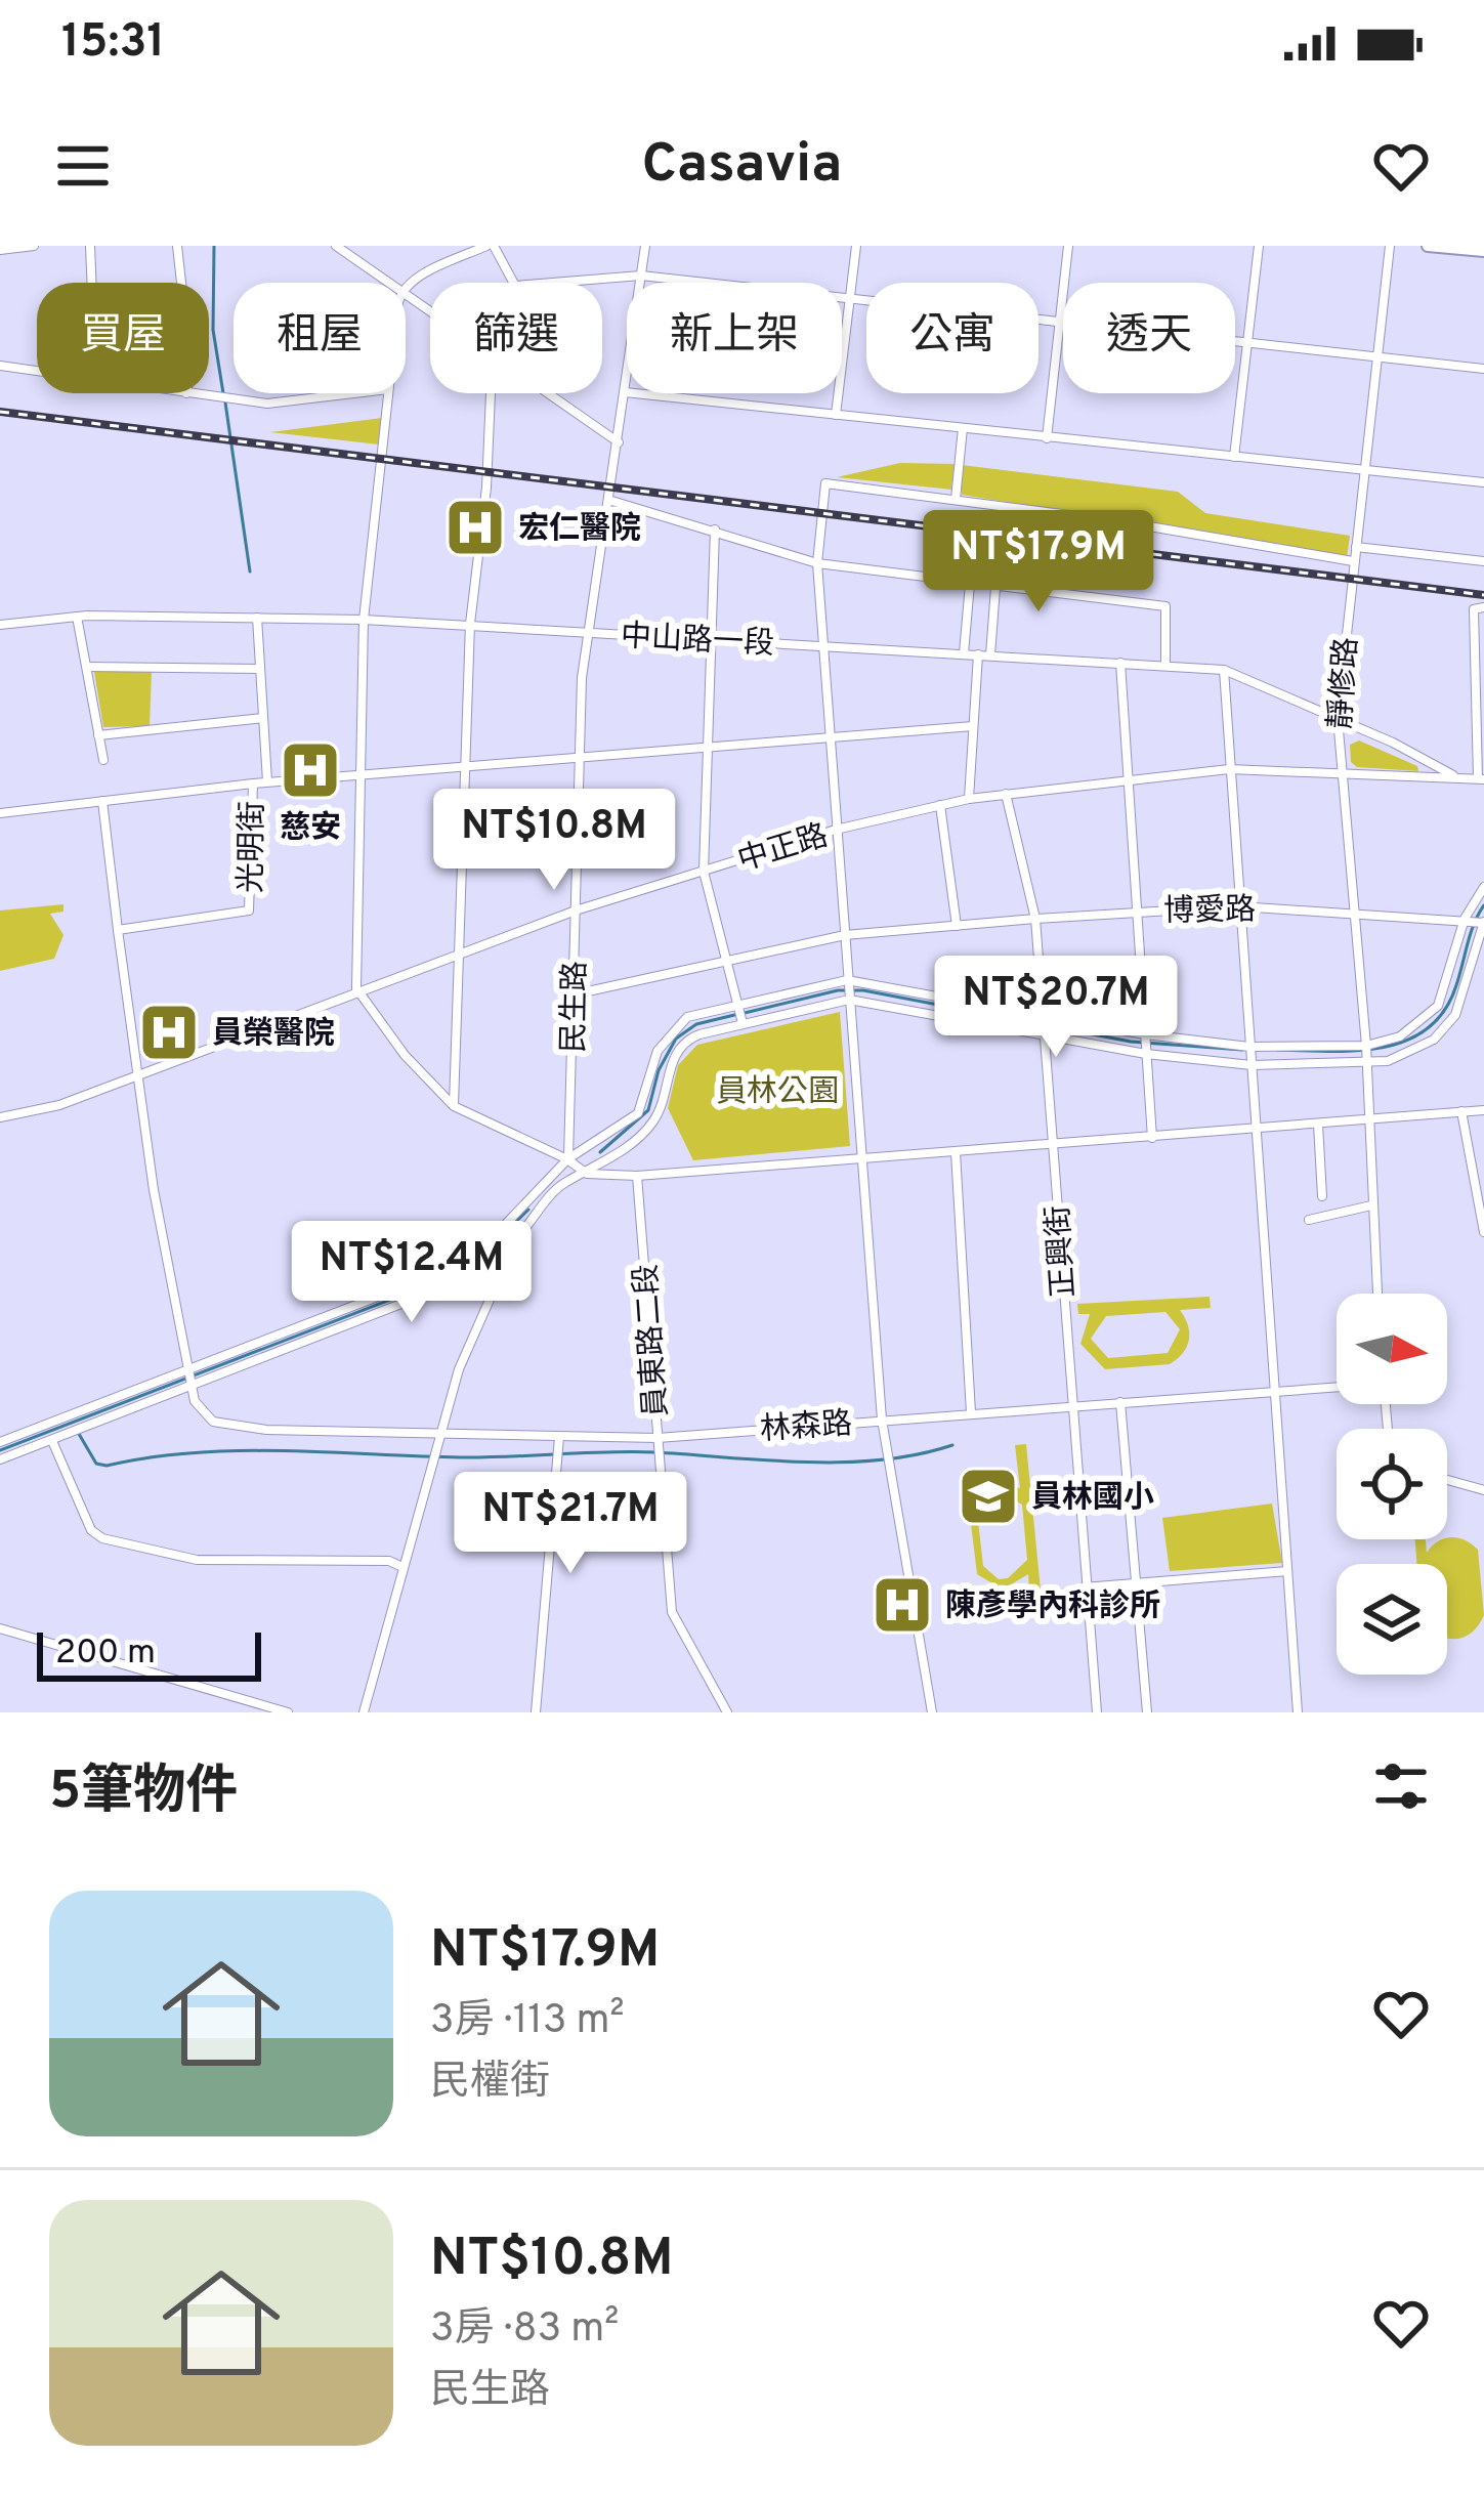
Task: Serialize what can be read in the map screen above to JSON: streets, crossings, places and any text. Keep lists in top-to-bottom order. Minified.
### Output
{"streets":{"street":["中山路一段","靜修路","光明街","中正路","博愛路","民生路","正興街","員東路二段","林森路"]},"crossings":[["中山路一段","靜修路"],["中山路一段","中正路"],["中山路一段","民生路"],["靜修路","中正路"],["靜修路","博愛路"],["光明街","民生路"],["中正路","民生路"],["中正路","正興街"],["中正路","林森路"],["博愛路","民生路"],["博愛路","正興街"],["正興街","林森路"],["員東路二段","林森路"]],"parks":["員林公園"],"places":{"hospital":["宏仁醫院","慈安","員榮醫院","陳彥學內科診所"],"school or university":["員林國小"]},"scale_bar":"200 m","north":"right","page":{"status":"15:31","header":"Casavia","chip":["買屋","租屋","篩選","新上架","公寓","透天"],"price":["NT$17.9M","NT$10.8M","NT$20.7M","NT$12.4M","NT$21.7M"],"scale":"200 m","heading":"5筆物件","list":[{"name":"NT$17.9M","note":"3房 · 113 m² · 民權街"},{"name":"NT$10.8M","note":"3房 · 83 m² · 民生路"}]}}
